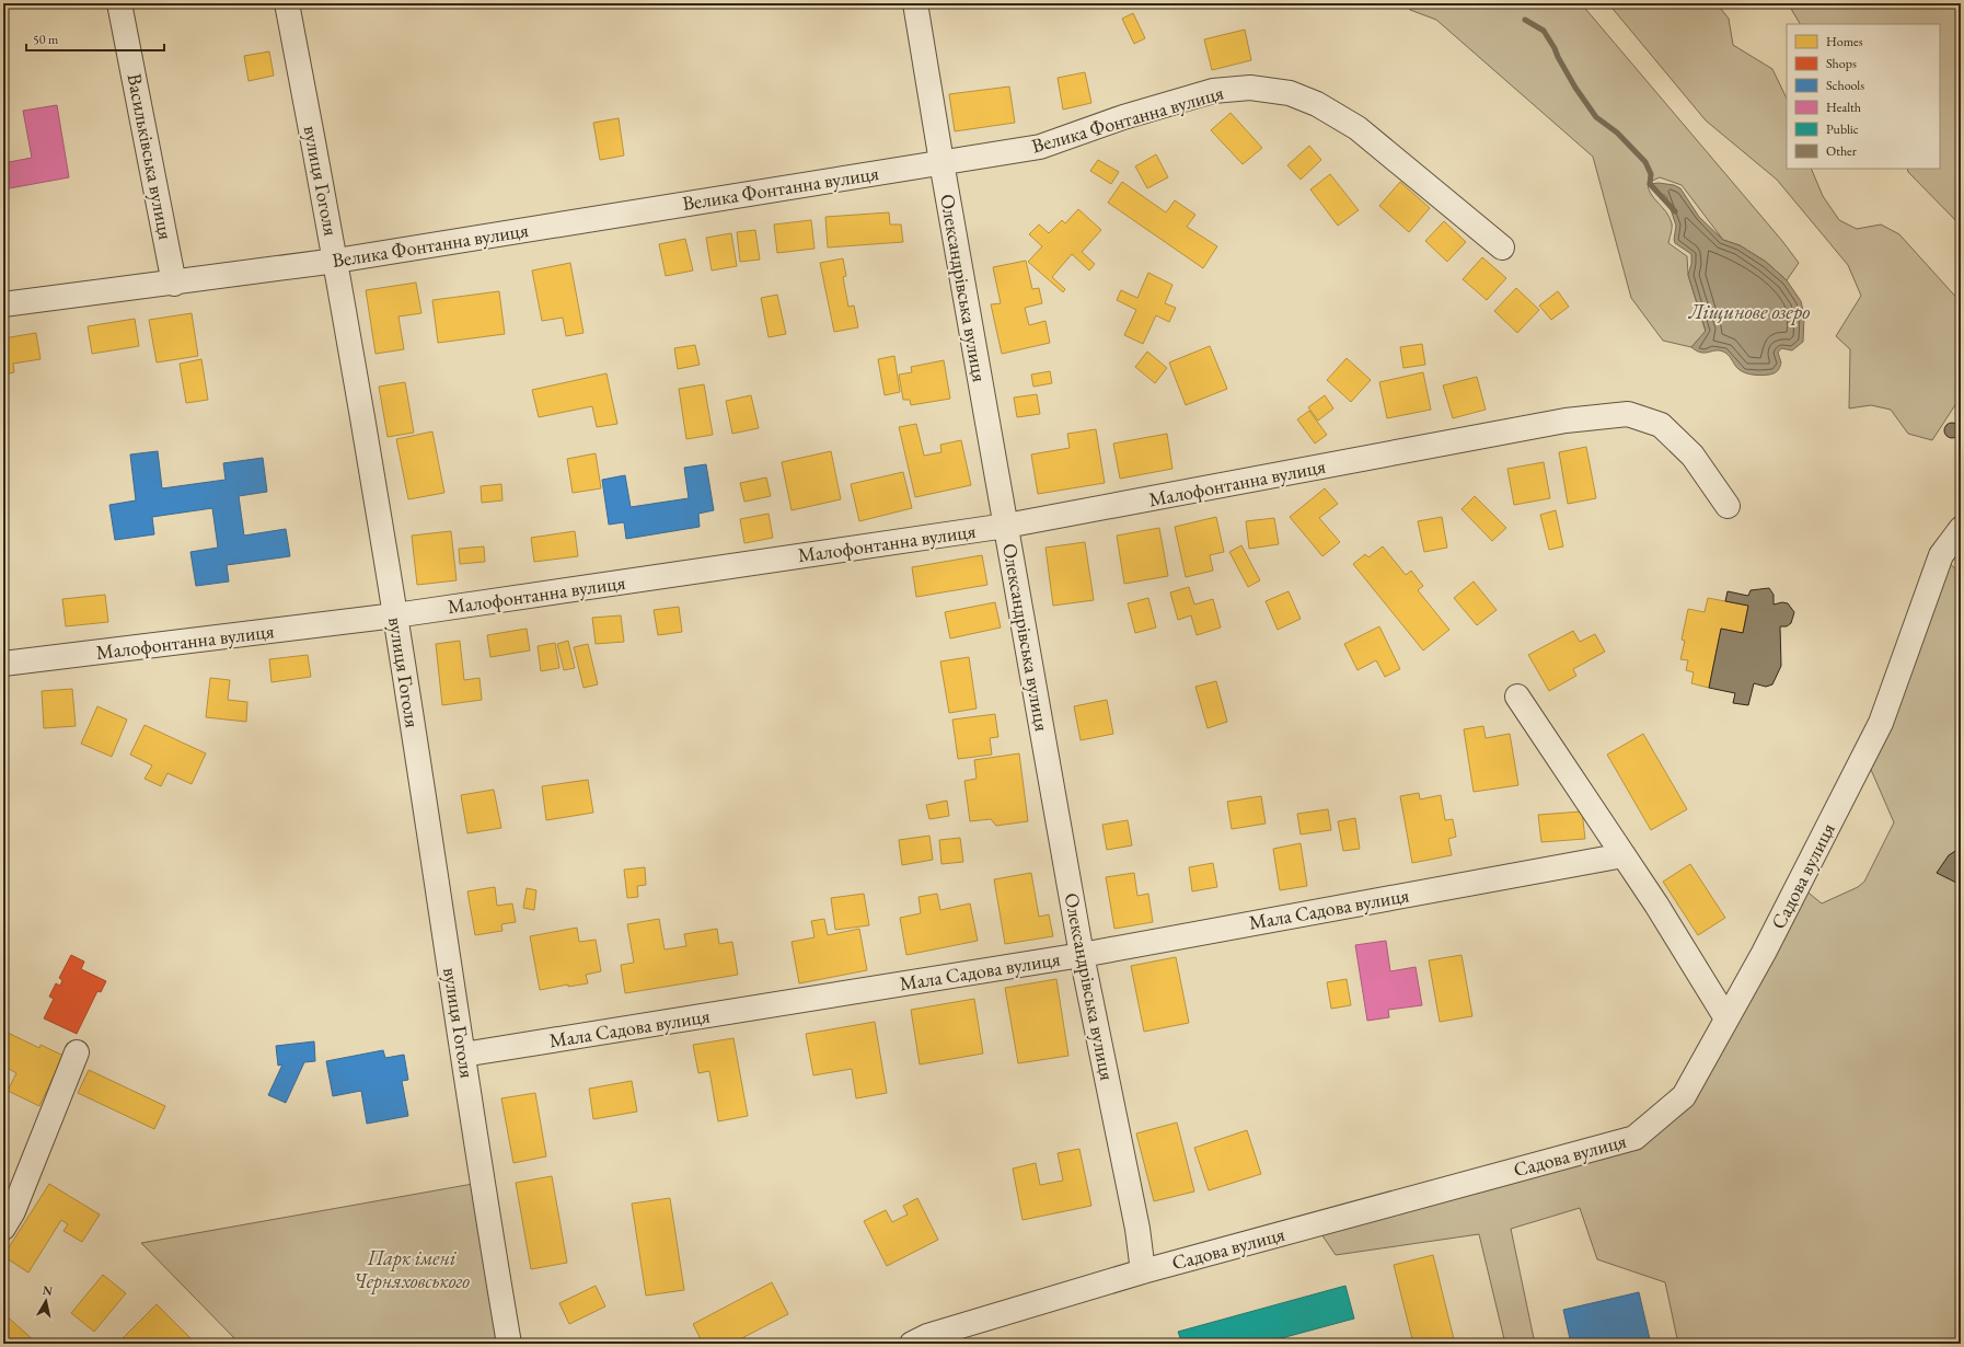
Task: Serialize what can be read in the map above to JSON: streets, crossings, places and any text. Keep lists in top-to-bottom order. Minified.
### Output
{"streets":{"street":["Велика Фонтанна вулиця","Васильківська вулиця","вулиця Гоголя","Олександрівська вулиця","Малофонтанна вулиця","Садова вулиця","Мала Садова вулиця"]},"crossings":[["Велика Фонтанна вулиця","Васильківська вулиця"],["Велика Фонтанна вулиця","вулиця Гоголя"],["Велика Фонтанна вулиця","Олександрівська вулиця"],["вулиця Гоголя","Малофонтанна вулиця"],["вулиця Гоголя","Мала Садова вулиця"],["Олександрівська вулиця","Малофонтанна вулиця"],["Олександрівська вулиця","Садова вулиця"],["Олександрівська вулиця","Мала Садова вулиця"]],"water":["Ліщинове озеро"],"parks":["Парк імені Черняховського"],"legend":["Homes","Shops","Schools","Health","Public","Other"],"scale_bar":"50 m","north":"top"}
